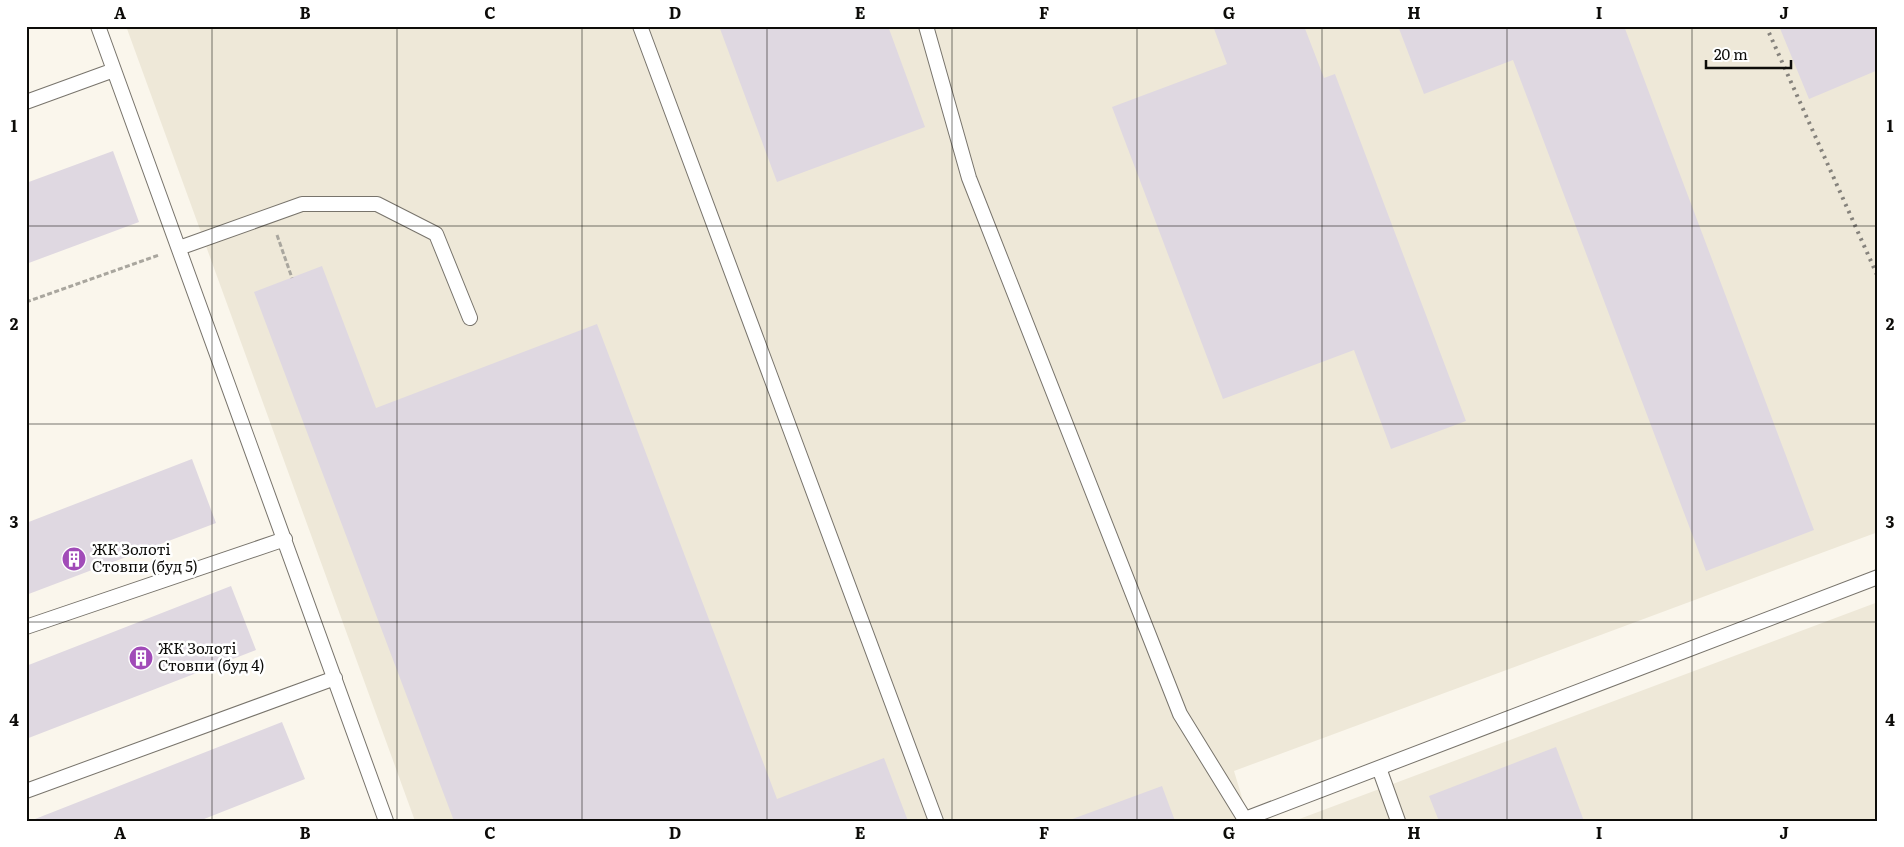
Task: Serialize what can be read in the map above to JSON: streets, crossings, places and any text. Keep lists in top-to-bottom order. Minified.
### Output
{"places":{"building":["ЖК Золоті Стовпи (буд 5)","ЖК Золоті Стовпи (буд 4)"]},"scale_bar":"20 m","grid":{"columns":["A","B","C","D","E","F","G","H","I","J"],"rows":["1","2","3","4"]}}
